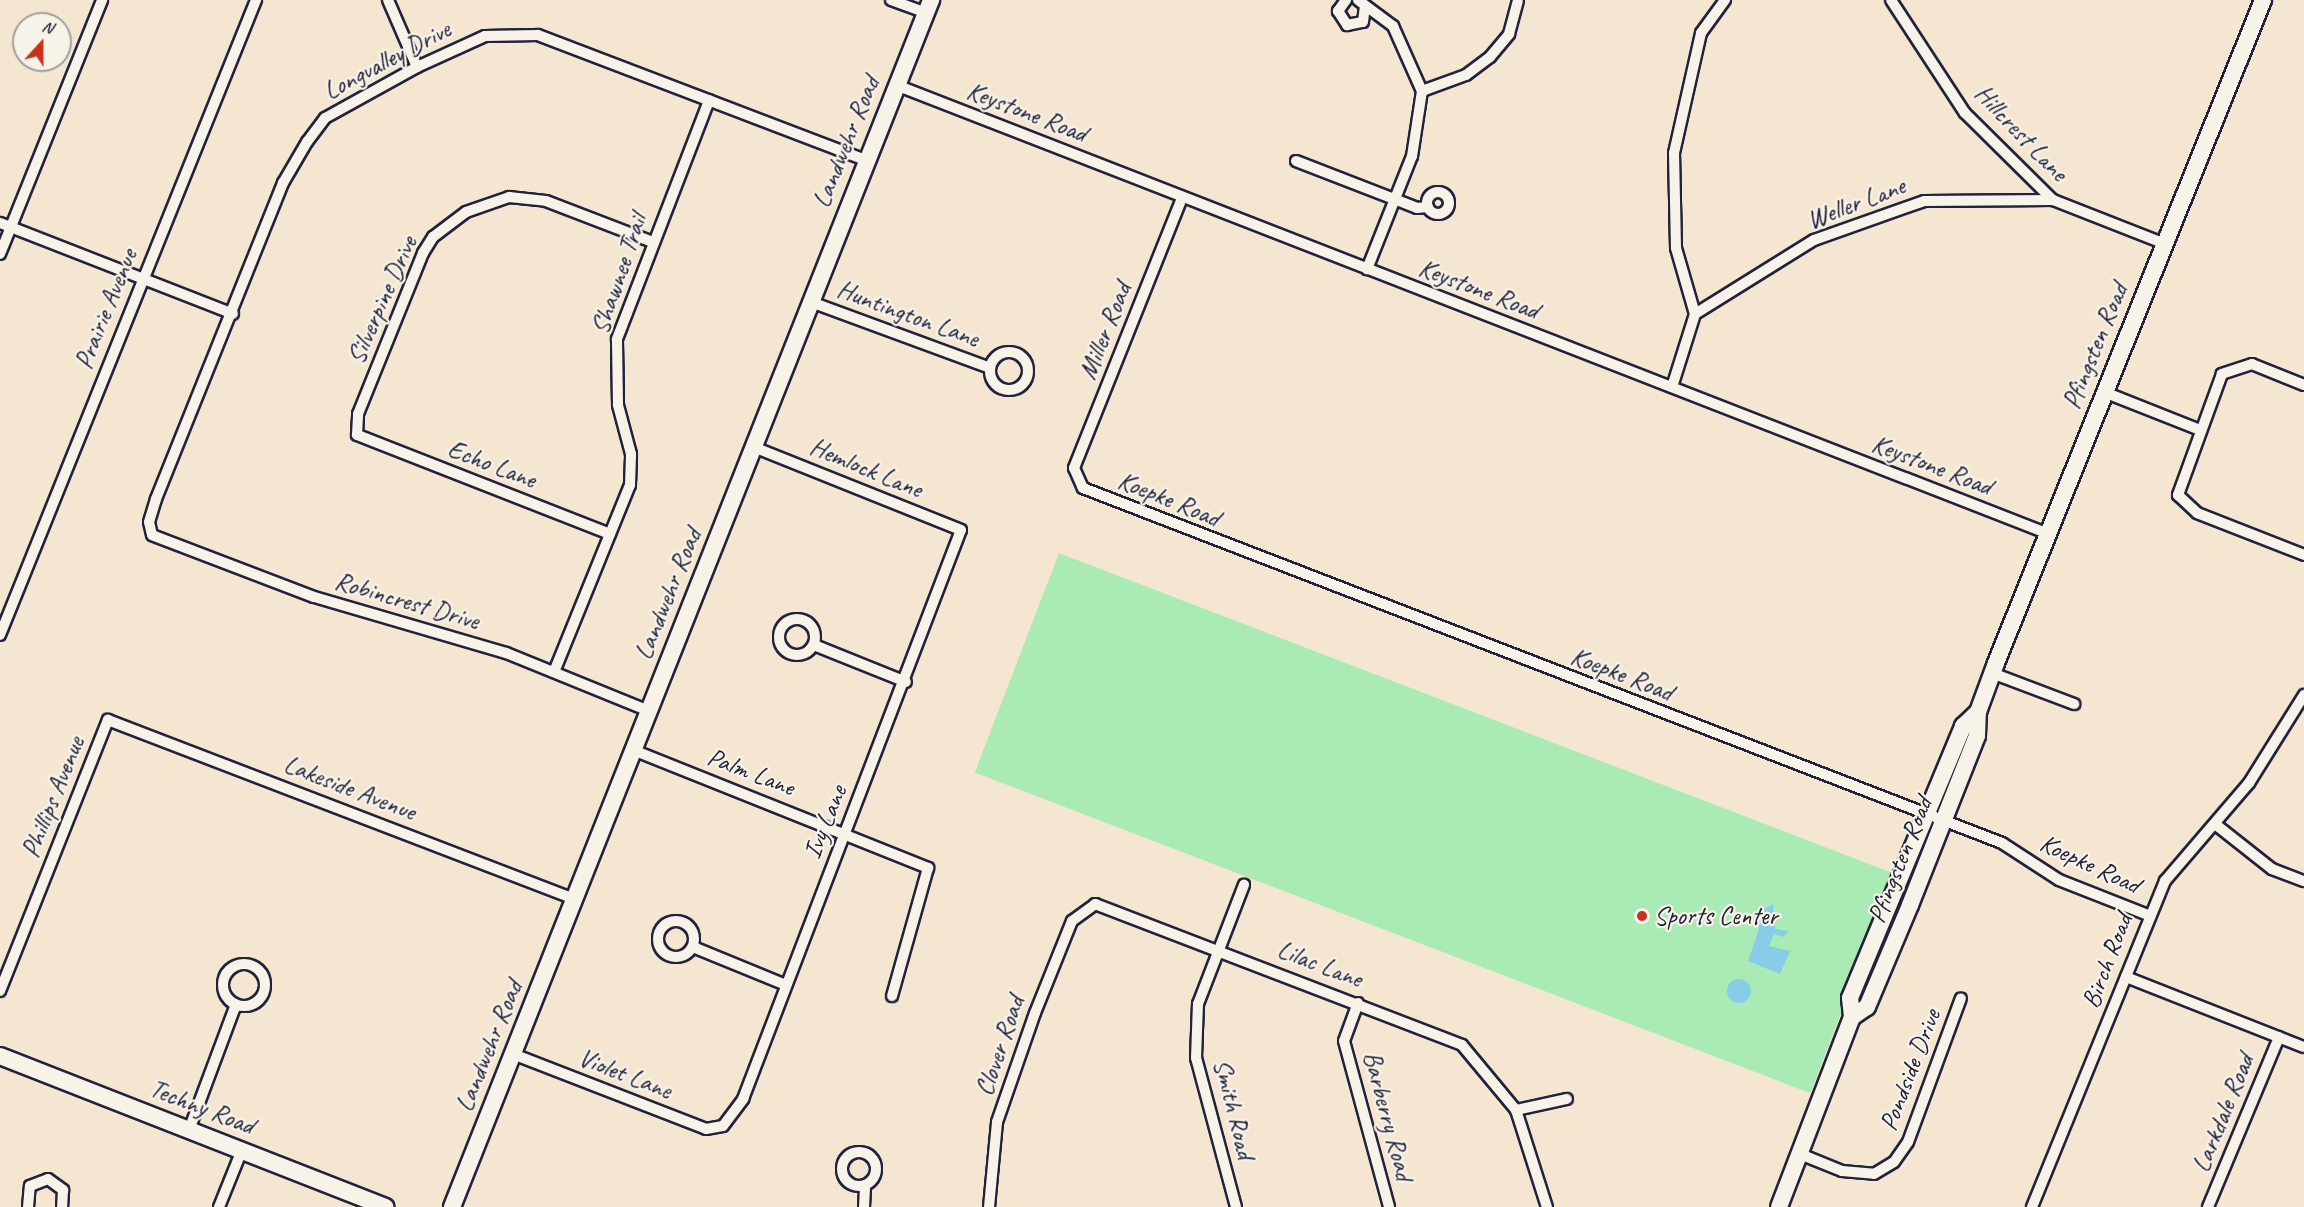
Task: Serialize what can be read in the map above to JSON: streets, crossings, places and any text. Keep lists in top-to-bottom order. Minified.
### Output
{"streets":{"main road":["Landwehr Road","Pfingsten Road","Techny Road"],"street":["Longvalley Drive","Keystone Road","Hillcrest Lane","Weller Lane","Shawnee Trail","Silverpine Drive","Prairie Avenue","Huntington Lane","Miller Road","Echo Lane","Hemlock Lane","Koepke Road","Robincrest Drive","Palm Lane","Lakeside Avenue","Phillips Avenue","Ivy Lane","Birch Road","Lilac Lane","Clover Road","Pondside Drive","Violet Lane","Smith Road","Larkdale Road","Barberry Road"]},"crossings":[["Longvalley Drive","Landwehr Road"],["Longvalley Drive","Shawnee Trail"],["Longvalley Drive","Robincrest Drive"],["Keystone Road","Landwehr Road"],["Keystone Road","Miller Road"],["Keystone Road","Pfingsten Road"],["Hillcrest Lane","Weller Lane"],["Hillcrest Lane","Pfingsten Road"],["Landwehr Road","Huntington Lane"],["Landwehr Road","Hemlock Lane"],["Landwehr Road","Robincrest Drive"],["Landwehr Road","Palm Lane"],["Landwehr Road","Lakeside Avenue"],["Landwehr Road","Violet Lane"],["Shawnee Trail","Silverpine Drive"],["Shawnee Trail","Echo Lane"],["Shawnee Trail","Robincrest Drive"],["Silverpine Drive","Echo Lane"],["Miller Road","Koepke Road"],["Pfingsten Road","Koepke Road"],["Pfingsten Road","Pondside Drive"],["Hemlock Lane","Ivy Lane"],["Koepke Road","Birch Road"],["Palm Lane","Ivy Lane"],["Lakeside Avenue","Phillips Avenue"],["Ivy Lane","Violet Lane"],["Lilac Lane","Clover Road"],["Lilac Lane","Smith Road"],["Lilac Lane","Barberry Road"]],"places":["Sports Center"],"north":"top"}
